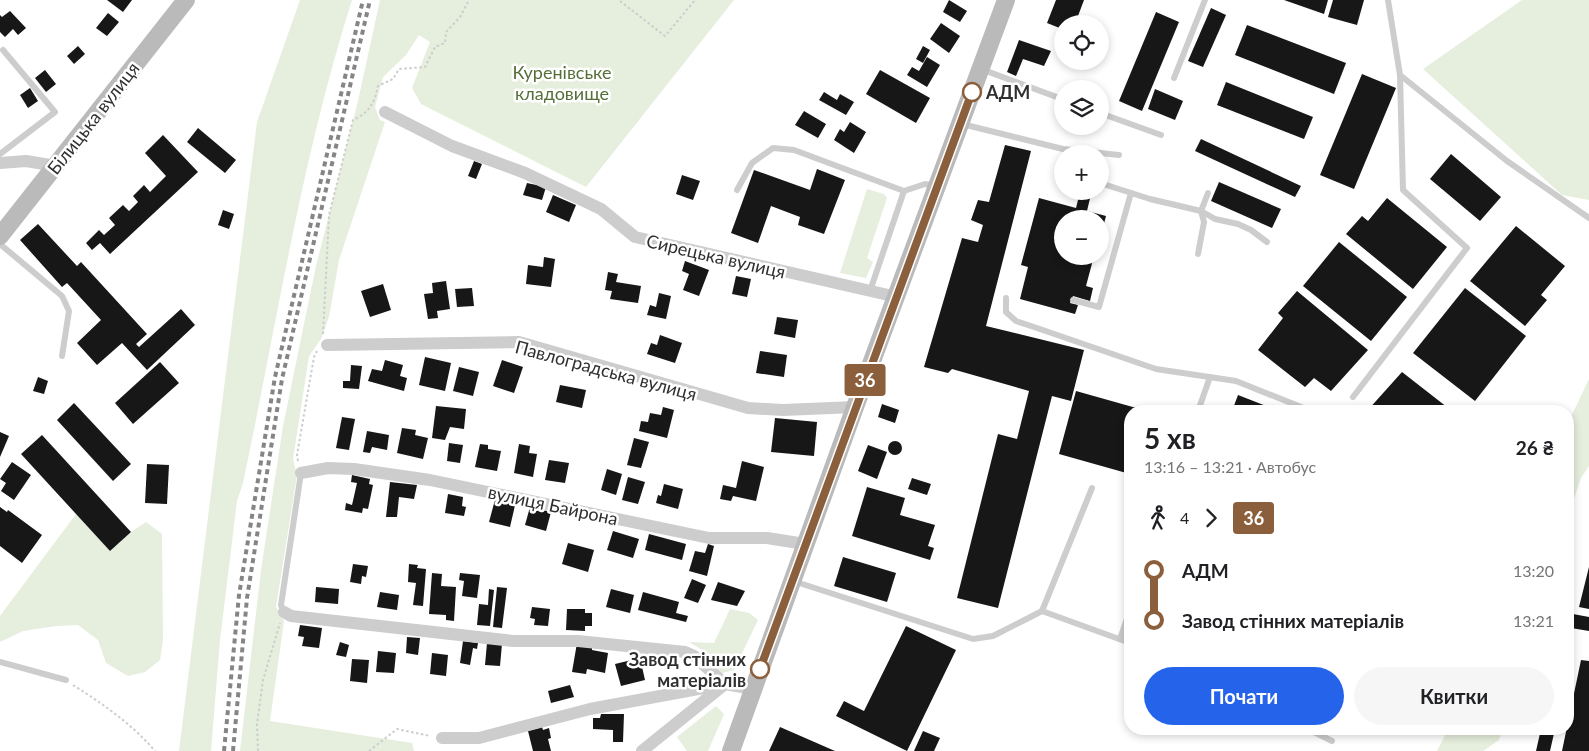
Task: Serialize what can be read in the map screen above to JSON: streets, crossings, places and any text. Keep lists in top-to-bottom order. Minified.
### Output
{"streets":{"main road":["Білицька вулиця"],"street":["Сирецька вулиця","Павлоградська вулиця","вулиця Байрона"]},"parks":["Куренівське кладовище"],"places":["АДМ","Завод стінних матеріалів"],"lines":["bus line 36"],"page":{"on_map":"36","map_buttons":["+","−"],"heading":["5 хв","13:16 – 13:21 · Автобус","26 ₴"],"legs":["4","36"],"list":[{"name":"АДМ","value":"13:20"},{"name":"Завод стінних матеріалів","value":"13:21"}],"buttons":["Почати","Квитки"]}}
